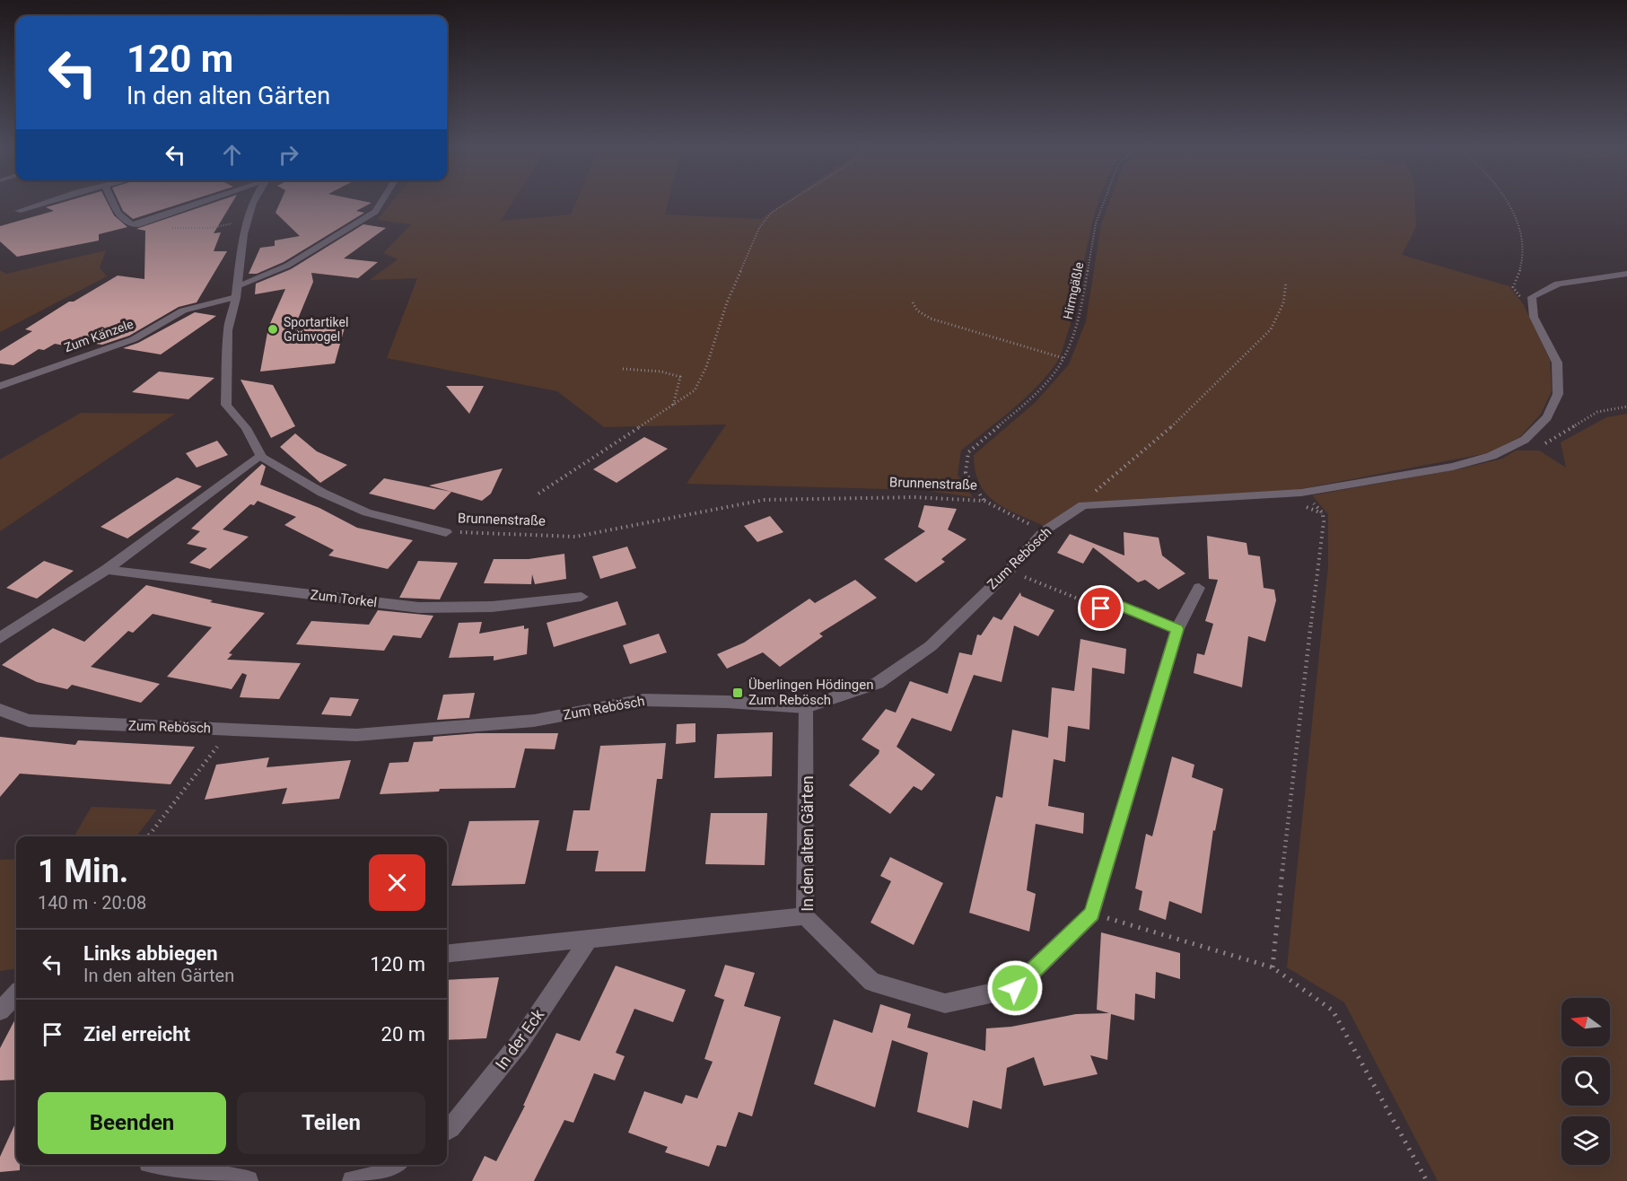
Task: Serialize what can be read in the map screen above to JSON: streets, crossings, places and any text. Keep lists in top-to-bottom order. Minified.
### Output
{"streets":{"street":["Zum Känzele","Brunnenstraße","Zum Rebösch","Zum Torkel","In den alten Gärten","In der Eck"],"path":["Hirmgäßle"]},"crossings":[["Hirmgäßle","Brunnenstraße"],["Brunnenstraße","Zum Rebösch"],["Zum Rebösch","In den alten Gärten"]],"places":{"other":["Sportartikel Grünvogel"],"transit":["Überlingen Hödingen Zum Rebösch"]},"north":"left","page":{"turn":["120 m","In den alten Gärten"],"heading":["1 Min.","140 m · 20:08"],"list":[{"name":"Links abbiegen","note":"In den alten Gärten","value":"120 m"},{"name":"Ziel erreicht","value":"20 m"}],"buttons":["Beenden","Teilen"]}}
